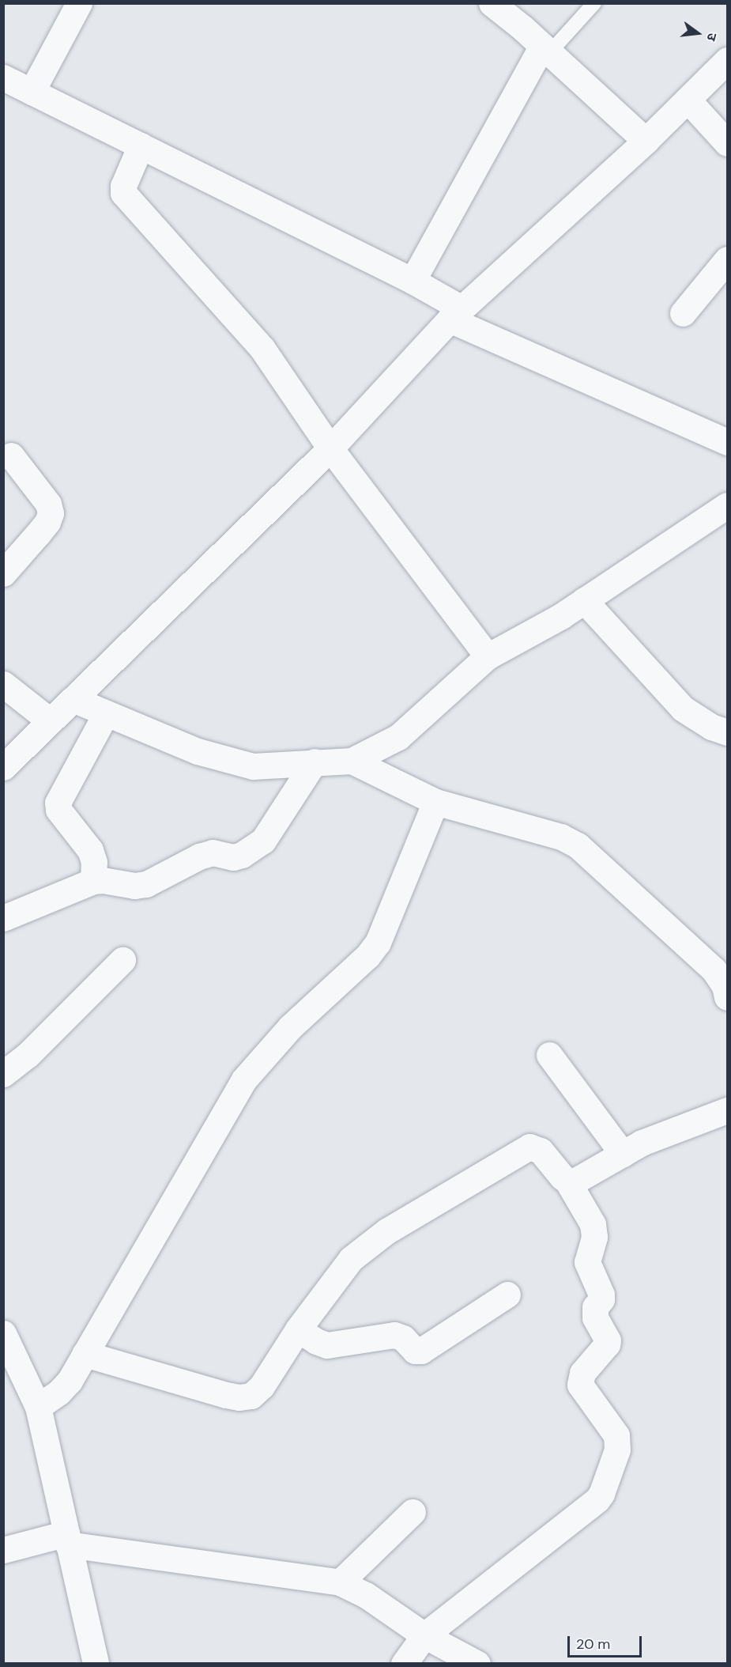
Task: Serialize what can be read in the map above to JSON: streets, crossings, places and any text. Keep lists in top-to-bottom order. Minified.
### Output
{"scale_bar":"20 m","north":"right"}
